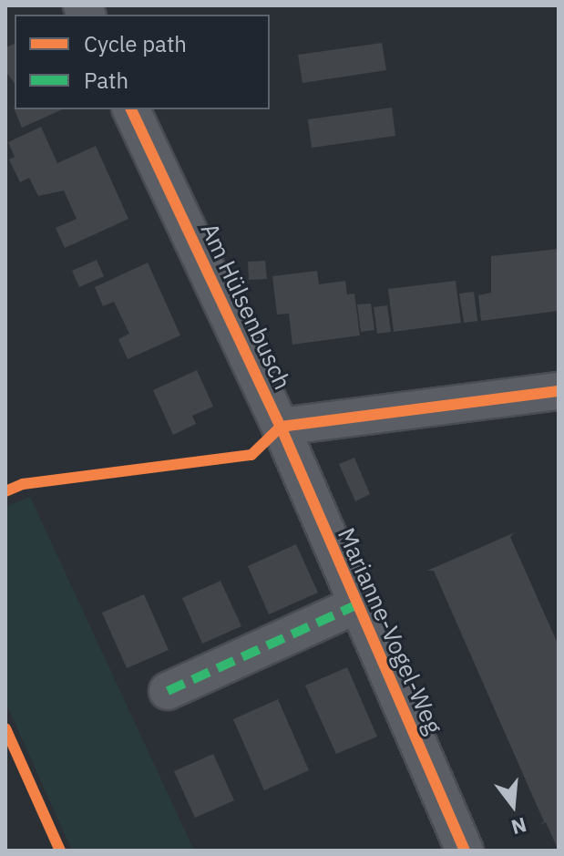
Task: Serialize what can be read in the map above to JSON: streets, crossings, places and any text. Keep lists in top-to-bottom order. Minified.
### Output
{"streets":{"street":["Am Hülsenbusch","Marianne-Vogel-Weg"]},"crossings":[["Am Hülsenbusch","Marianne-Vogel-Weg"]],"legend":["Cycle path","Path"],"north":"bottom"}
